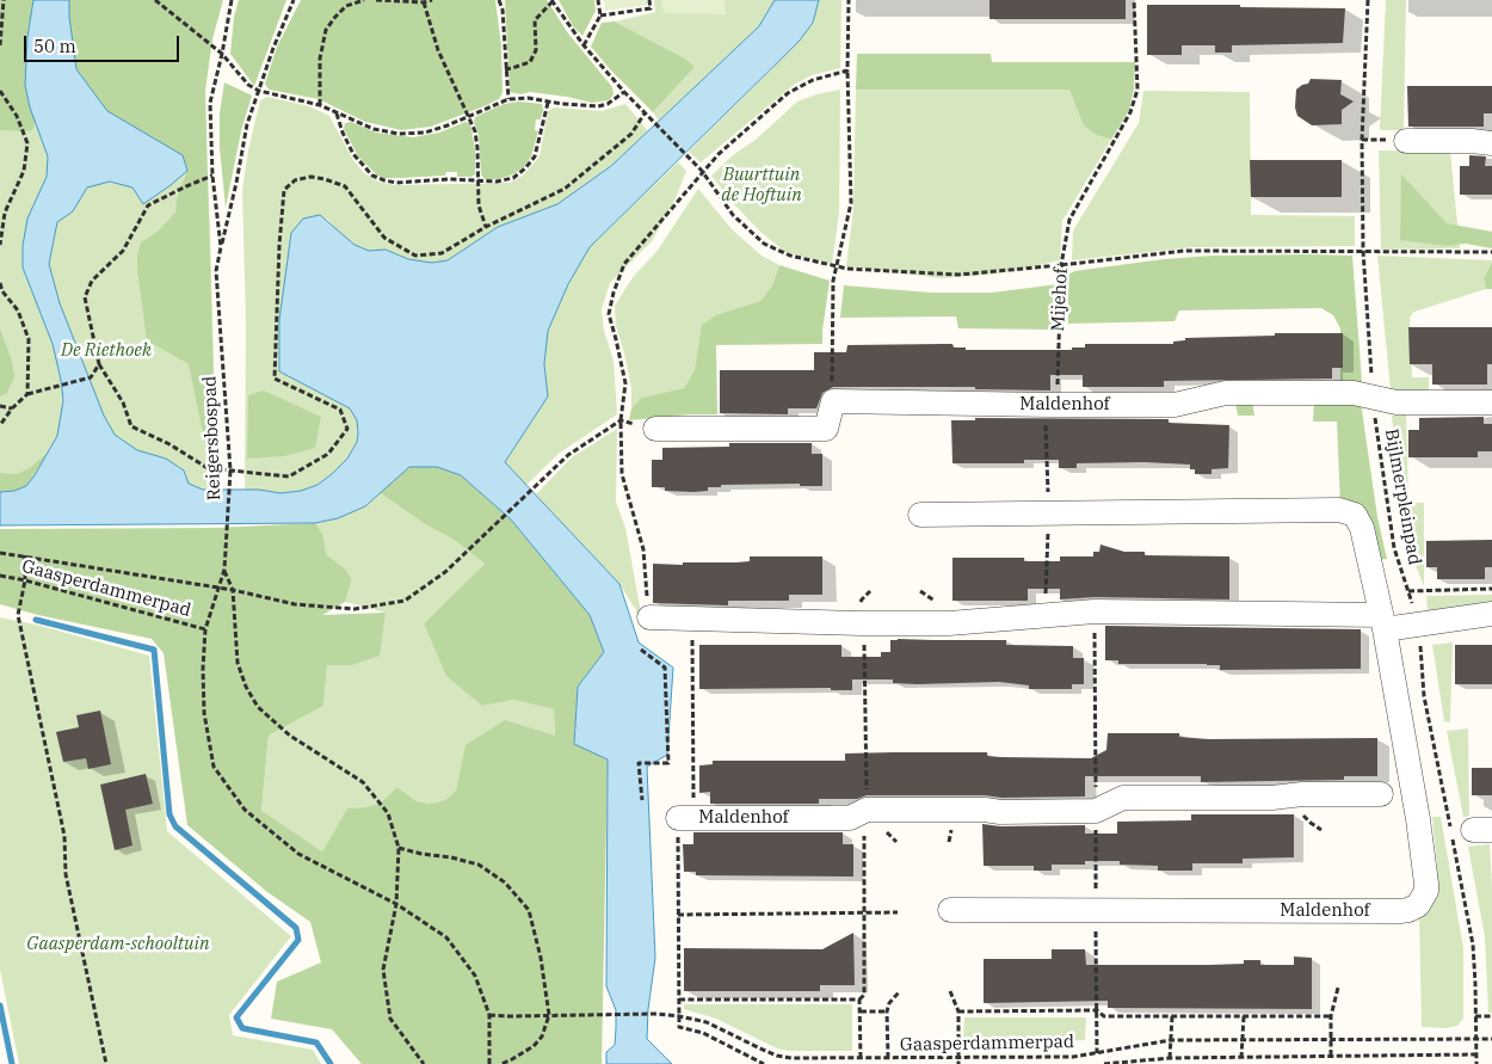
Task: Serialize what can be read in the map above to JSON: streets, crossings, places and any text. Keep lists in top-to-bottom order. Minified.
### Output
{"streets":{"street":["Maldenhof"],"path":["Mijehof","Reigersbospad","Bijlmerpleinpad","Gaasperdammerpad"]},"crossings":[["Mijehof","Maldenhof"],["Maldenhof","Bijlmerpleinpad"],["Maldenhof","Gaasperdammerpad"],["Reigersbospad","Gaasperdammerpad"],["Bijlmerpleinpad","Gaasperdammerpad"]],"parks":["Buurttuin de Hoftuin","De Riethoek","Gaasperdam-schooltuin"],"scale_bar":"50 m"}
